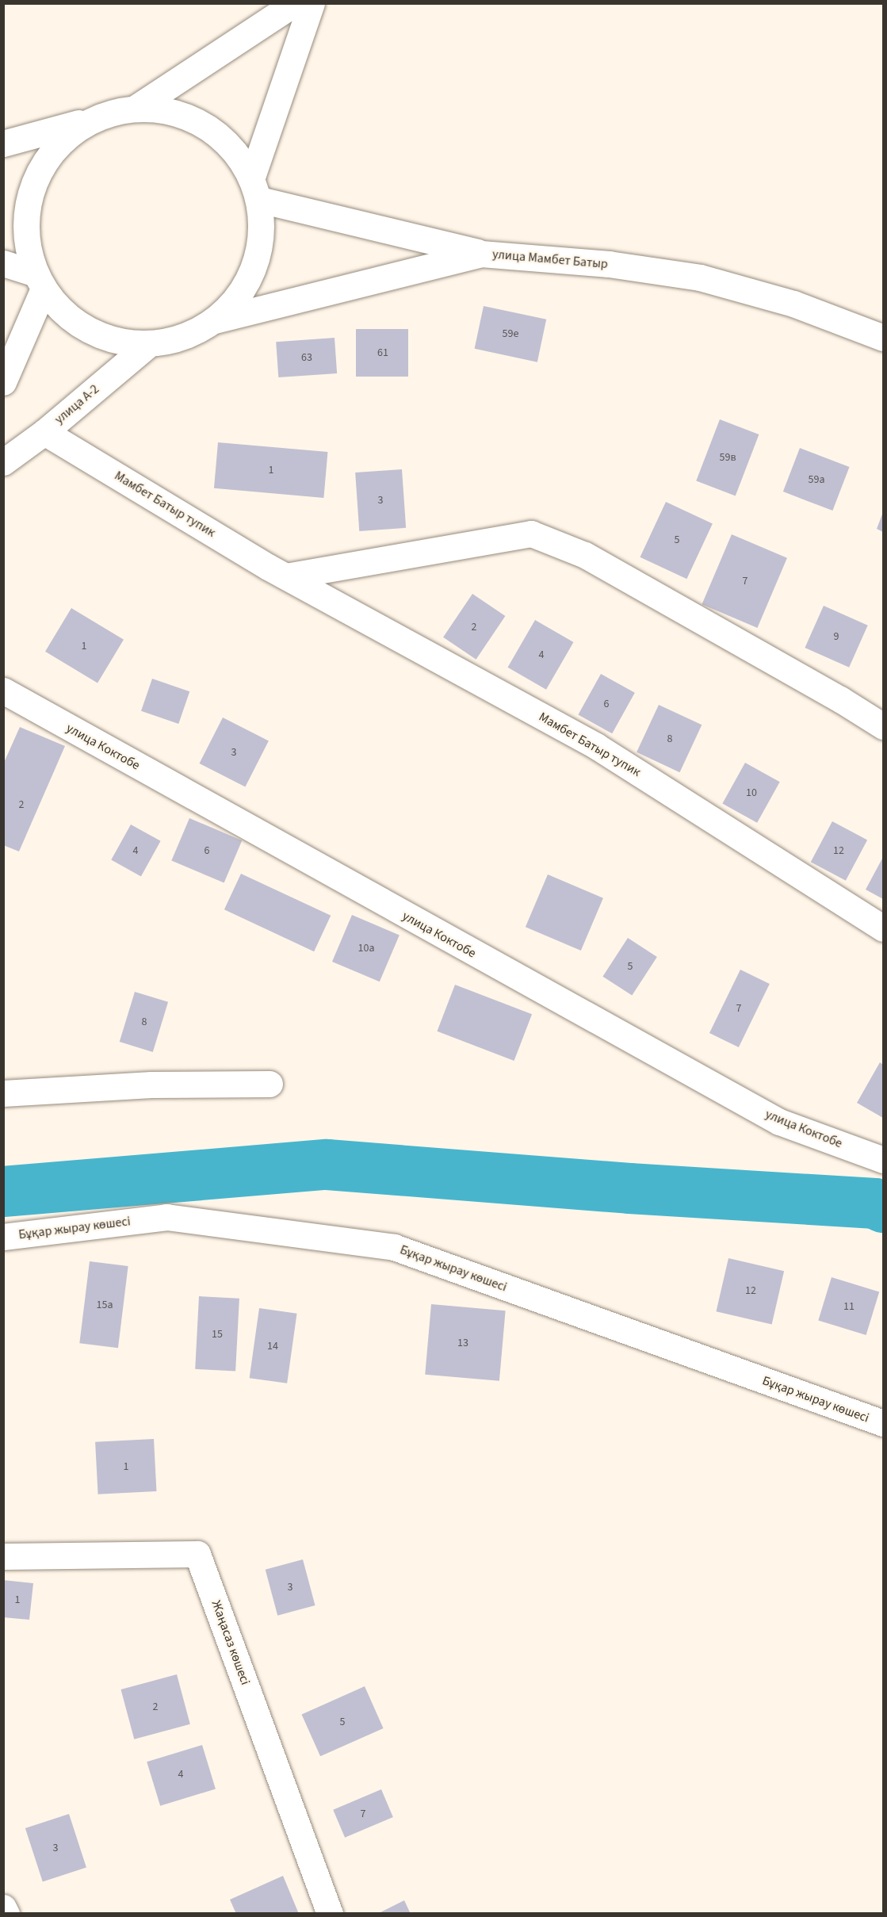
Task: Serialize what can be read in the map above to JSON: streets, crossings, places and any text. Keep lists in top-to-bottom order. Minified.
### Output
{"streets":{"street":["улица Мамбет Батыр","улица А-2","Мамбет Батыр тупик","улица Коктобе","Бұқар жырау көшесі","Жаңасаз көшесі"]},"crossings":[["улица А-2","Мамбет Батыр тупик"]],"house_numbers":["59е","61","63","59в","1","59а","3","5","7","2","9","1","4","6","8","3","10","2","4","6","12","10а","5","7","8","12","15а","11","15","13","14","1","3","1","2","5","4","7","3"]}
